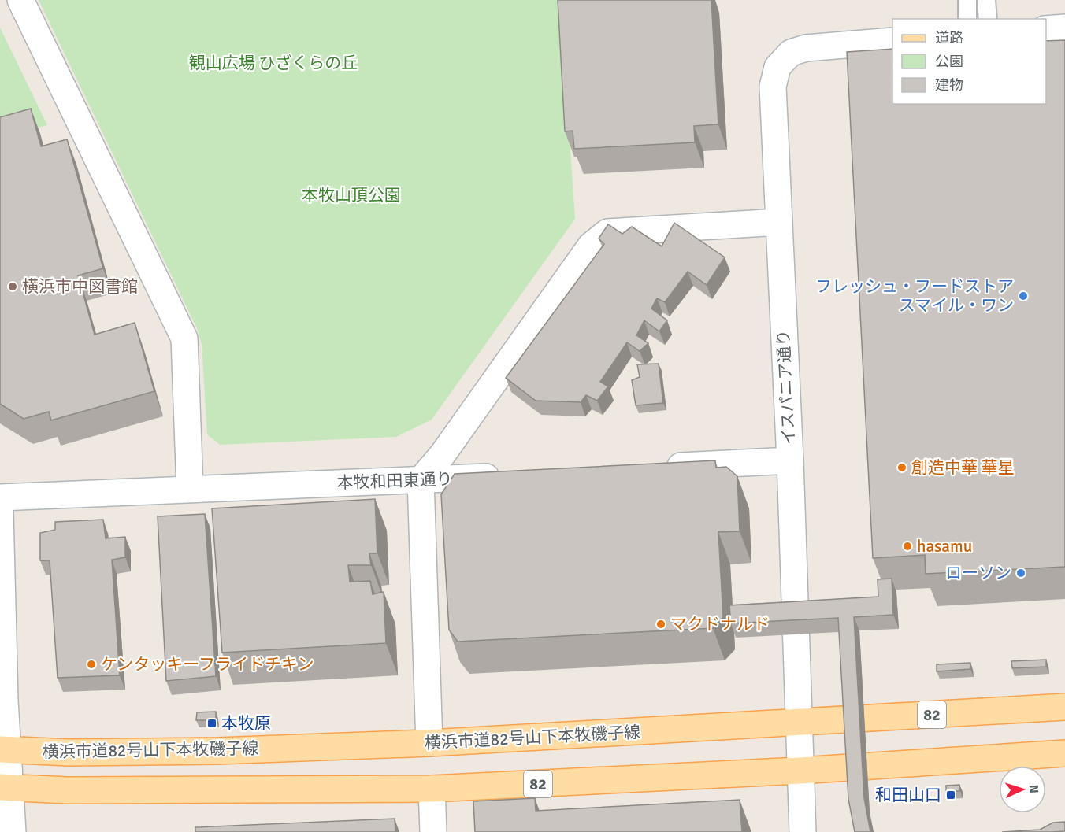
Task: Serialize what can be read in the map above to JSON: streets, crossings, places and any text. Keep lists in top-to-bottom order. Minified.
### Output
{"streets":{"main road":["82","横浜市道82号山下本牧磯子線"],"street":["イスパニア通り","本牧和田東通り"]},"crossings":[["イスパニア通り","82"],["イスパニア通り","横浜市道82号山下本牧磯子線"]],"parks":["観山広場 ひざくらの丘","本牧山頂公園"],"places":{"other":["横浜市中図書館","フレッシュ・フードストア スマイル・ワン","創造中華 華星","hasamu","ローソン","マクドナルド","ケンタッキーフライドチキン"],"transit":["本牧原","和田山口"]},"legend":["道路","公園","建物"],"north":"right"}
